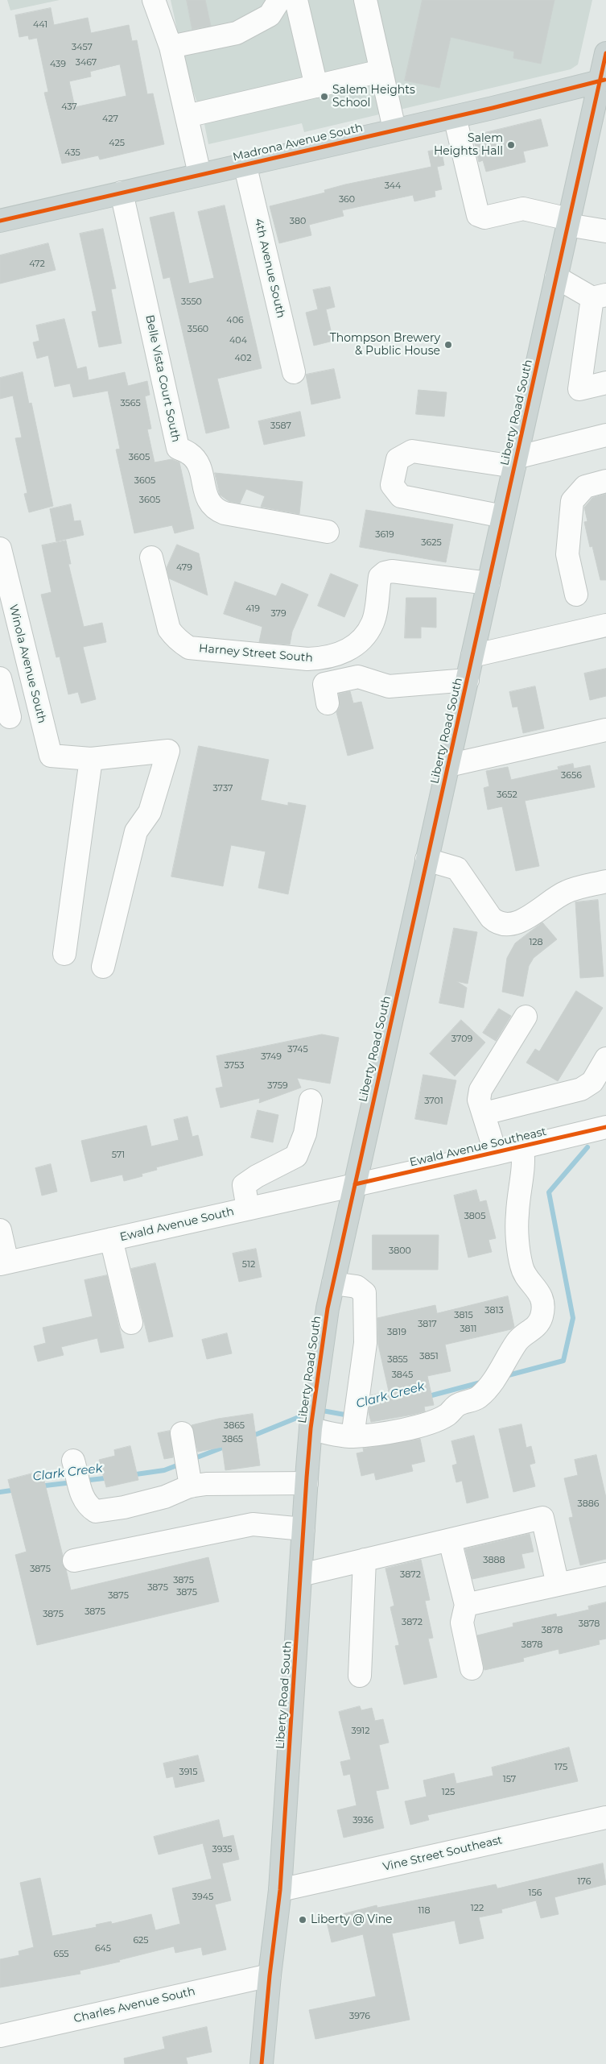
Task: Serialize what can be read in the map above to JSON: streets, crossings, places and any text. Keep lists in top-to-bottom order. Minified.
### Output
{"streets":{"main road":["Madrona Avenue South","Liberty Road South"],"street":["4th Avenue South","Belle Vista Court South","Harney Street South","Winola Avenue South","Ewald Avenue Southeast","Ewald Avenue South","Vine Street Southeast","Charles Avenue South"]},"crossings":[["Madrona Avenue South","4th Avenue South"],["Madrona Avenue South","Belle Vista Court South"],["Madrona Avenue South","Liberty Road South"],["Liberty Road South","Harney Street South"],["Liberty Road South","Ewald Avenue Southeast"],["Liberty Road South","Ewald Avenue South"],["Liberty Road South","Vine Street Southeast"],["Liberty Road South","Charles Avenue South"],["Ewald Avenue Southeast","Ewald Avenue South"]],"water":["Clark Creek"],"places":["Salem Heights School","Salem Heights Hall","Thompson Brewery & Public House","Liberty @ Vine"],"house_numbers":["441","3457","3467","439","437","427","425","435","344","360","380","472","3550","406","3560","404","402","3565","3587","3605","3605","3605","3619","3625","479","419","379","3656","3737","3652","128","3709","3745","3749","3753","3759","3701","571","3805","3800","512","3813","3815","3817","3811","3819","3851","3855","3845","3865","3865","3886","3888","3875","3872","3875","3875","3875","3875","3875","3875","3872","3878","3878","3878","3912","175","3915","157","125","3936","3935","176","156","3945","122","118","625","645","655","3976"]}
